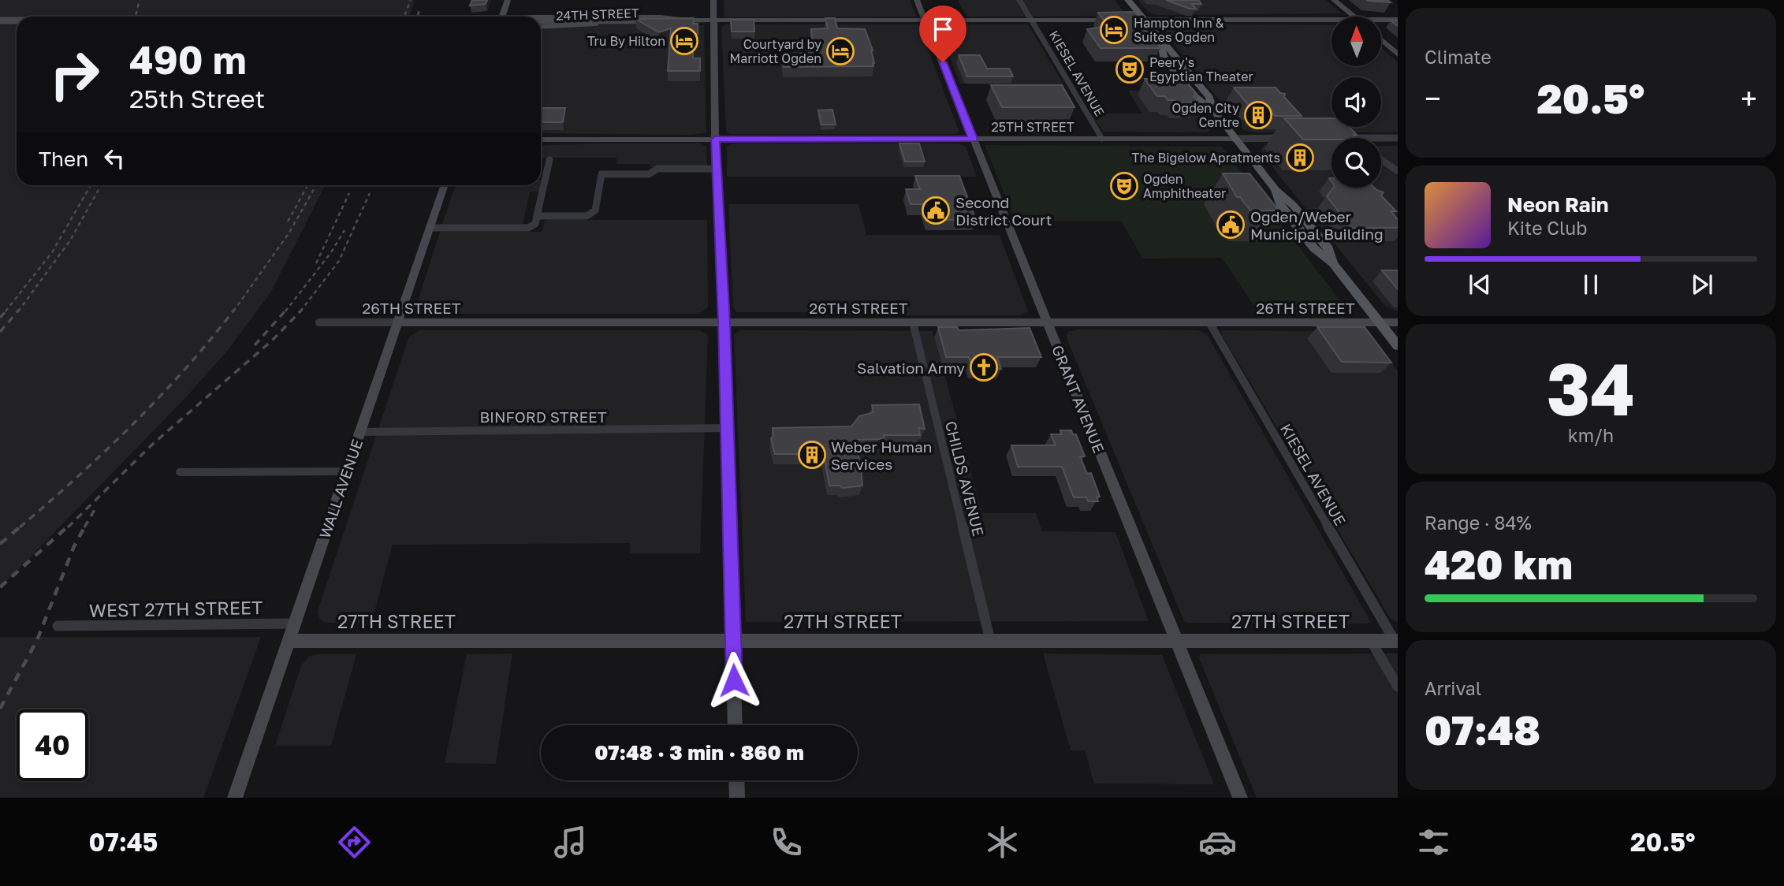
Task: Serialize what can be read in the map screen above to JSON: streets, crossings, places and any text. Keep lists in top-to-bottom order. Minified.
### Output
{"streets":{"street":["24TH STREET","KIESEL AVENUE","25TH STREET","26TH STREET","GRANT AVENUE","BINFORD STREET","CHILDS AVENUE","WALL AVENUE","WEST 27TH STREET","27TH STREET"]},"crossings":[["24TH STREET","KIESEL AVENUE"],["24TH STREET","GRANT AVENUE"],["KIESEL AVENUE","25TH STREET"],["KIESEL AVENUE","26TH STREET"],["KIESEL AVENUE","27TH STREET"],["25TH STREET","GRANT AVENUE"],["26TH STREET","GRANT AVENUE"],["26TH STREET","CHILDS AVENUE"],["26TH STREET","WALL AVENUE"],["GRANT AVENUE","27TH STREET"],["BINFORD STREET","WALL AVENUE"],["CHILDS AVENUE","27TH STREET"],["WALL AVENUE","WEST 27TH STREET"],["WALL AVENUE","27TH STREET"]],"places":{"hotel":["Hampton Inn & Suites Ogden","Tru By Hilton","Courtyard by Marriott Ogden"],"theatre":["Peery's Egyptian Theater","Ogden Amphitheater"],"building":["Ogden City Centre","The Bigelow Apratments","Weber Human Services"],"public building":["Second District Court","Ogden/Weber Municipal Building"],"church":["Salvation Army"]},"north":"top","page":{"tile":["Climate",["34","km/h"],["Range · 84%","420 km"],["Arrival","07:48"]],"turn":["490 m","25th Street"],"heat":["−","20.5°","+"],"then":"Then","song":["Neon Rain","Kite Club"],"limit":"40","trip":"07:48 · 3 min · 860 m","tabs":["07:45","20.5°"]}}
